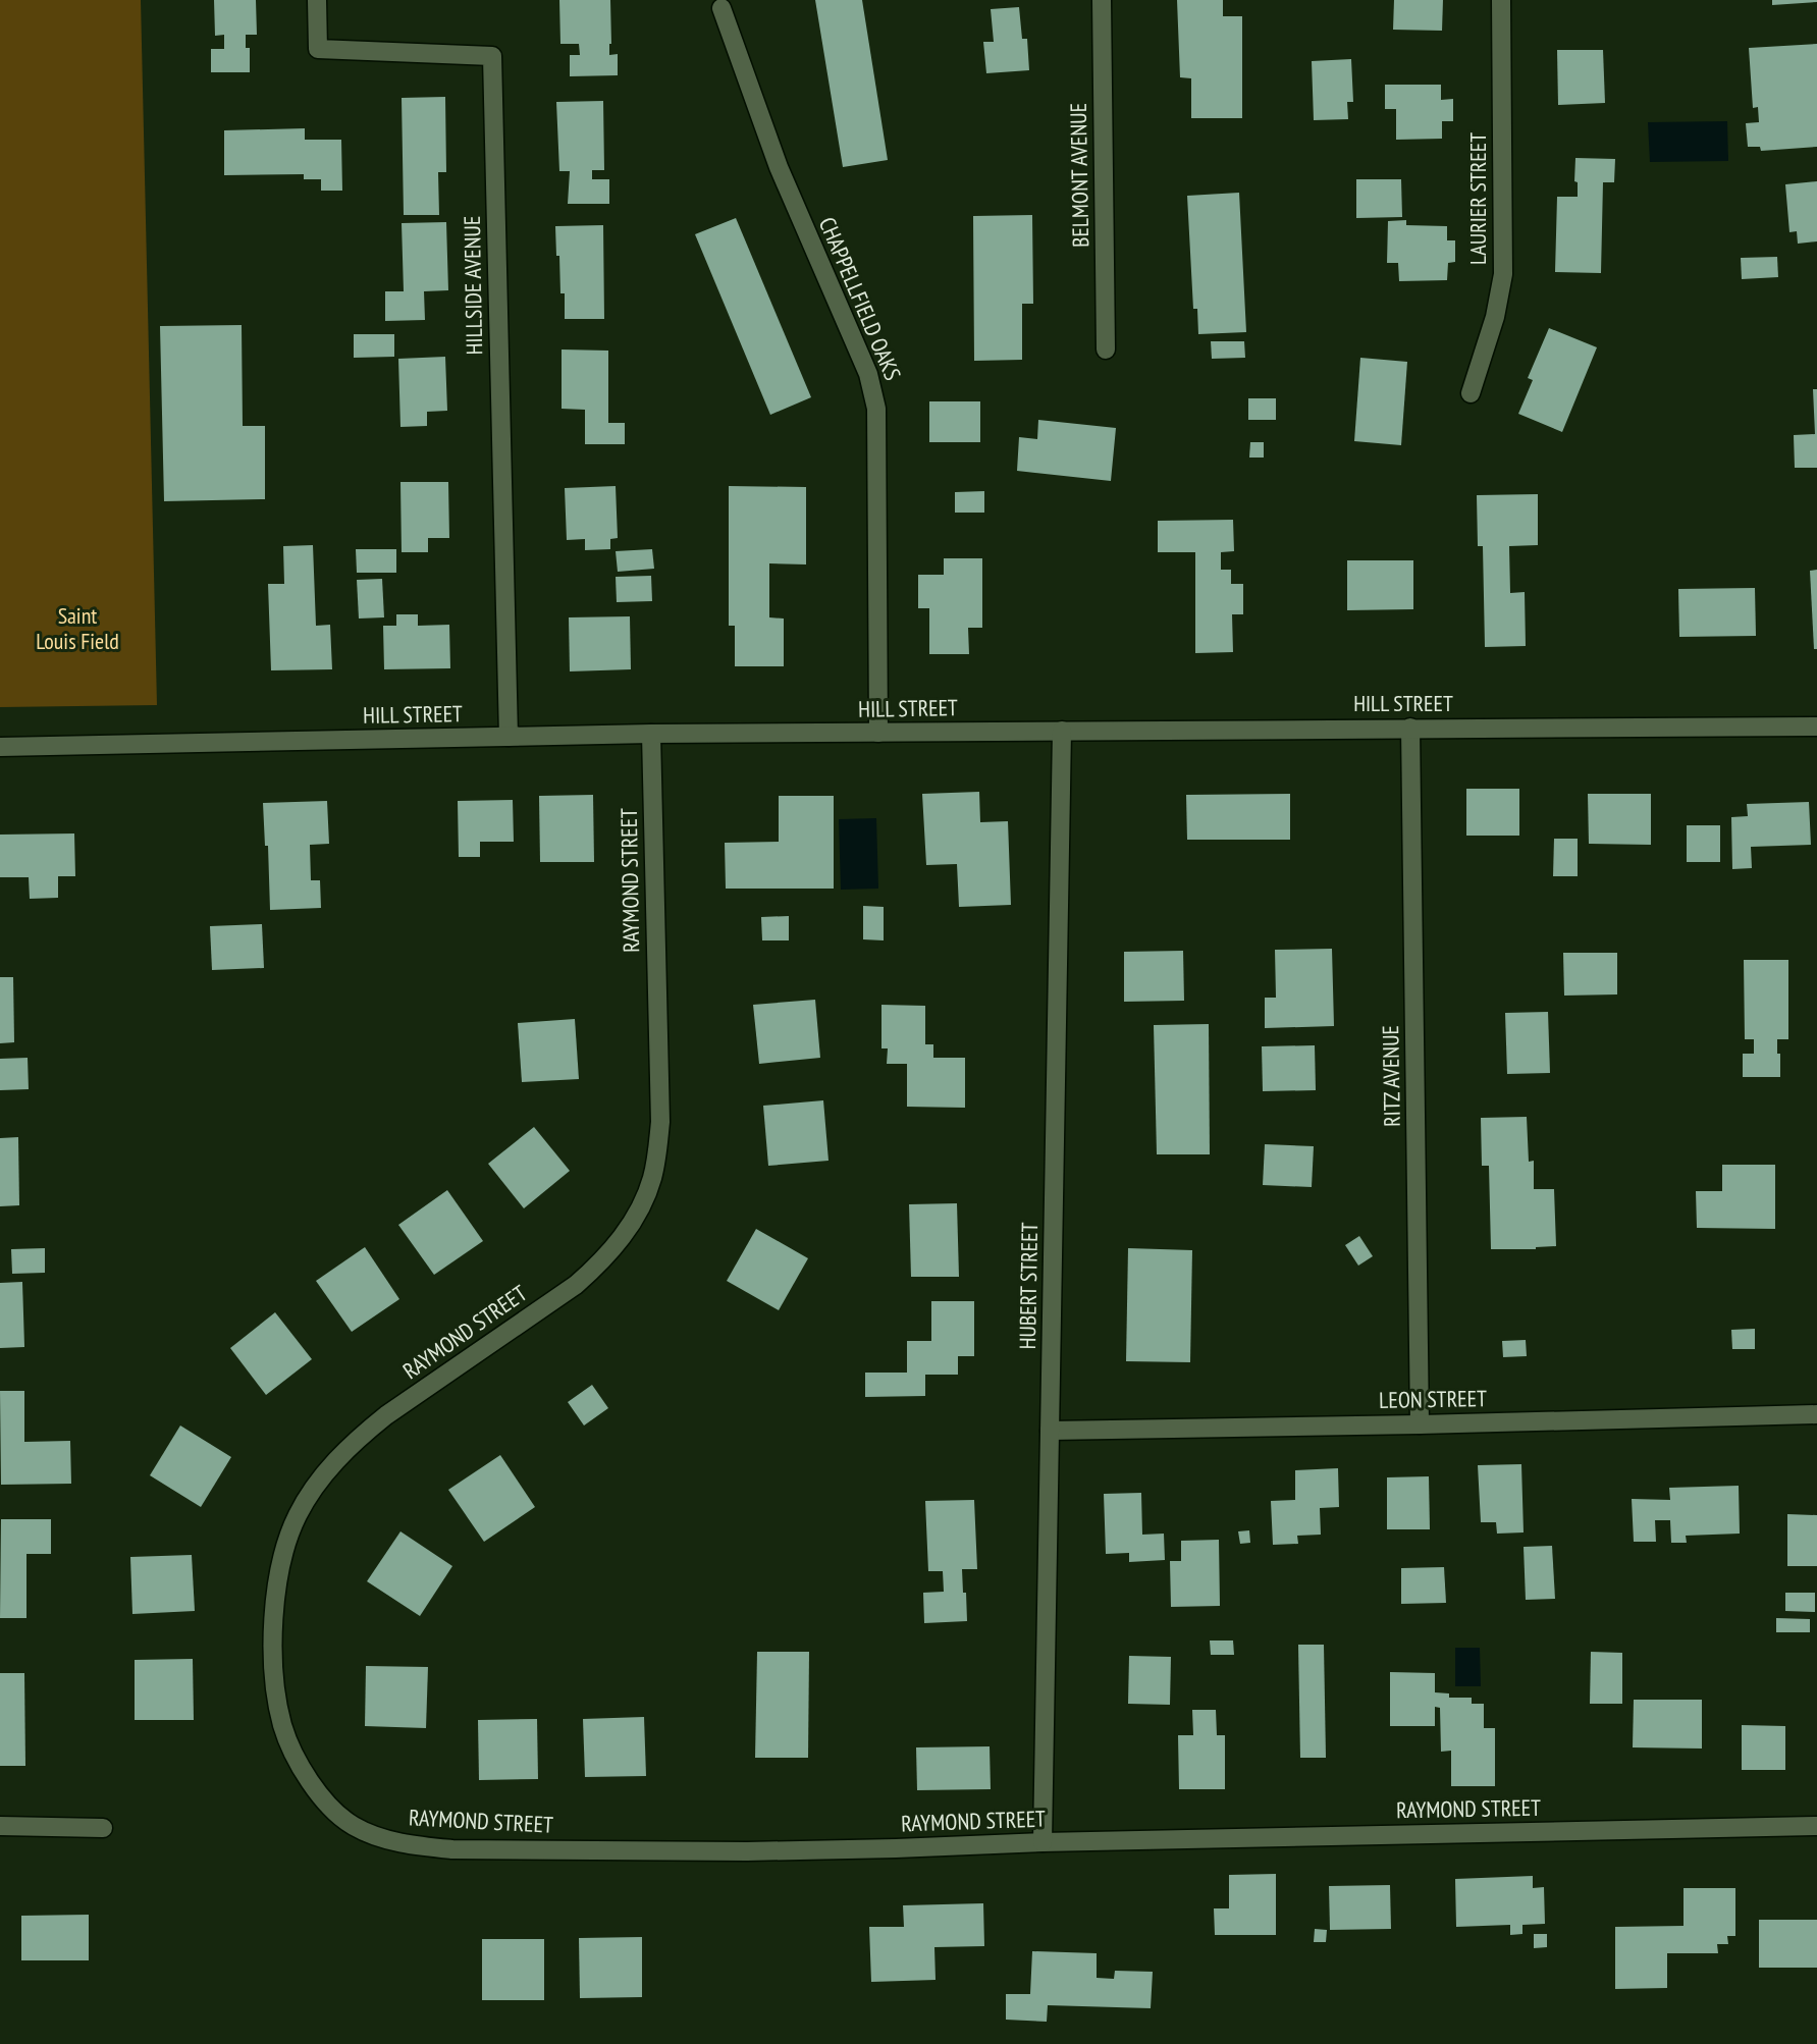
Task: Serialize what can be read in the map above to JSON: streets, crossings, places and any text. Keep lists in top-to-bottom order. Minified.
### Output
{"streets":{"street":["BELMONT AVENUE","LAURIER STREET","HILLSIDE AVENUE","CHAPPELLFIELD OAKS","HILL STREET","RAYMOND STREET","RITZ AVENUE","HUBERT STREET","LEON STREET"]},"crossings":[["HILLSIDE AVENUE","HILL STREET"],["CHAPPELLFIELD OAKS","HILL STREET"],["HILL STREET","RAYMOND STREET"],["HILL STREET","RITZ AVENUE"],["HILL STREET","HUBERT STREET"],["RAYMOND STREET","HUBERT STREET"],["RITZ AVENUE","LEON STREET"],["HUBERT STREET","LEON STREET"]],"parks":["Saint Louis Field"]}
